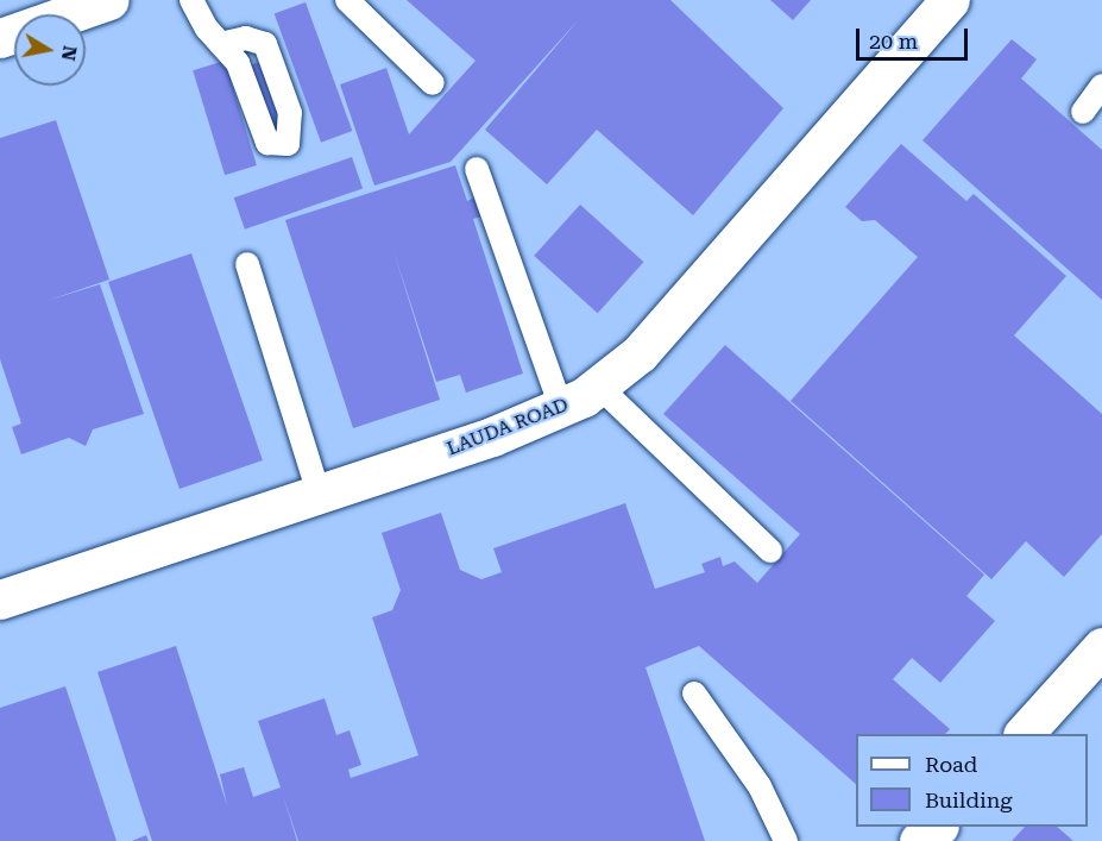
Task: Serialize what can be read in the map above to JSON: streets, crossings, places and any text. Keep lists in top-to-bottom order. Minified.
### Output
{"streets":{"street":["LAUDA ROAD"]},"legend":["Road","Building"],"scale_bar":"20 m","north":"right"}
